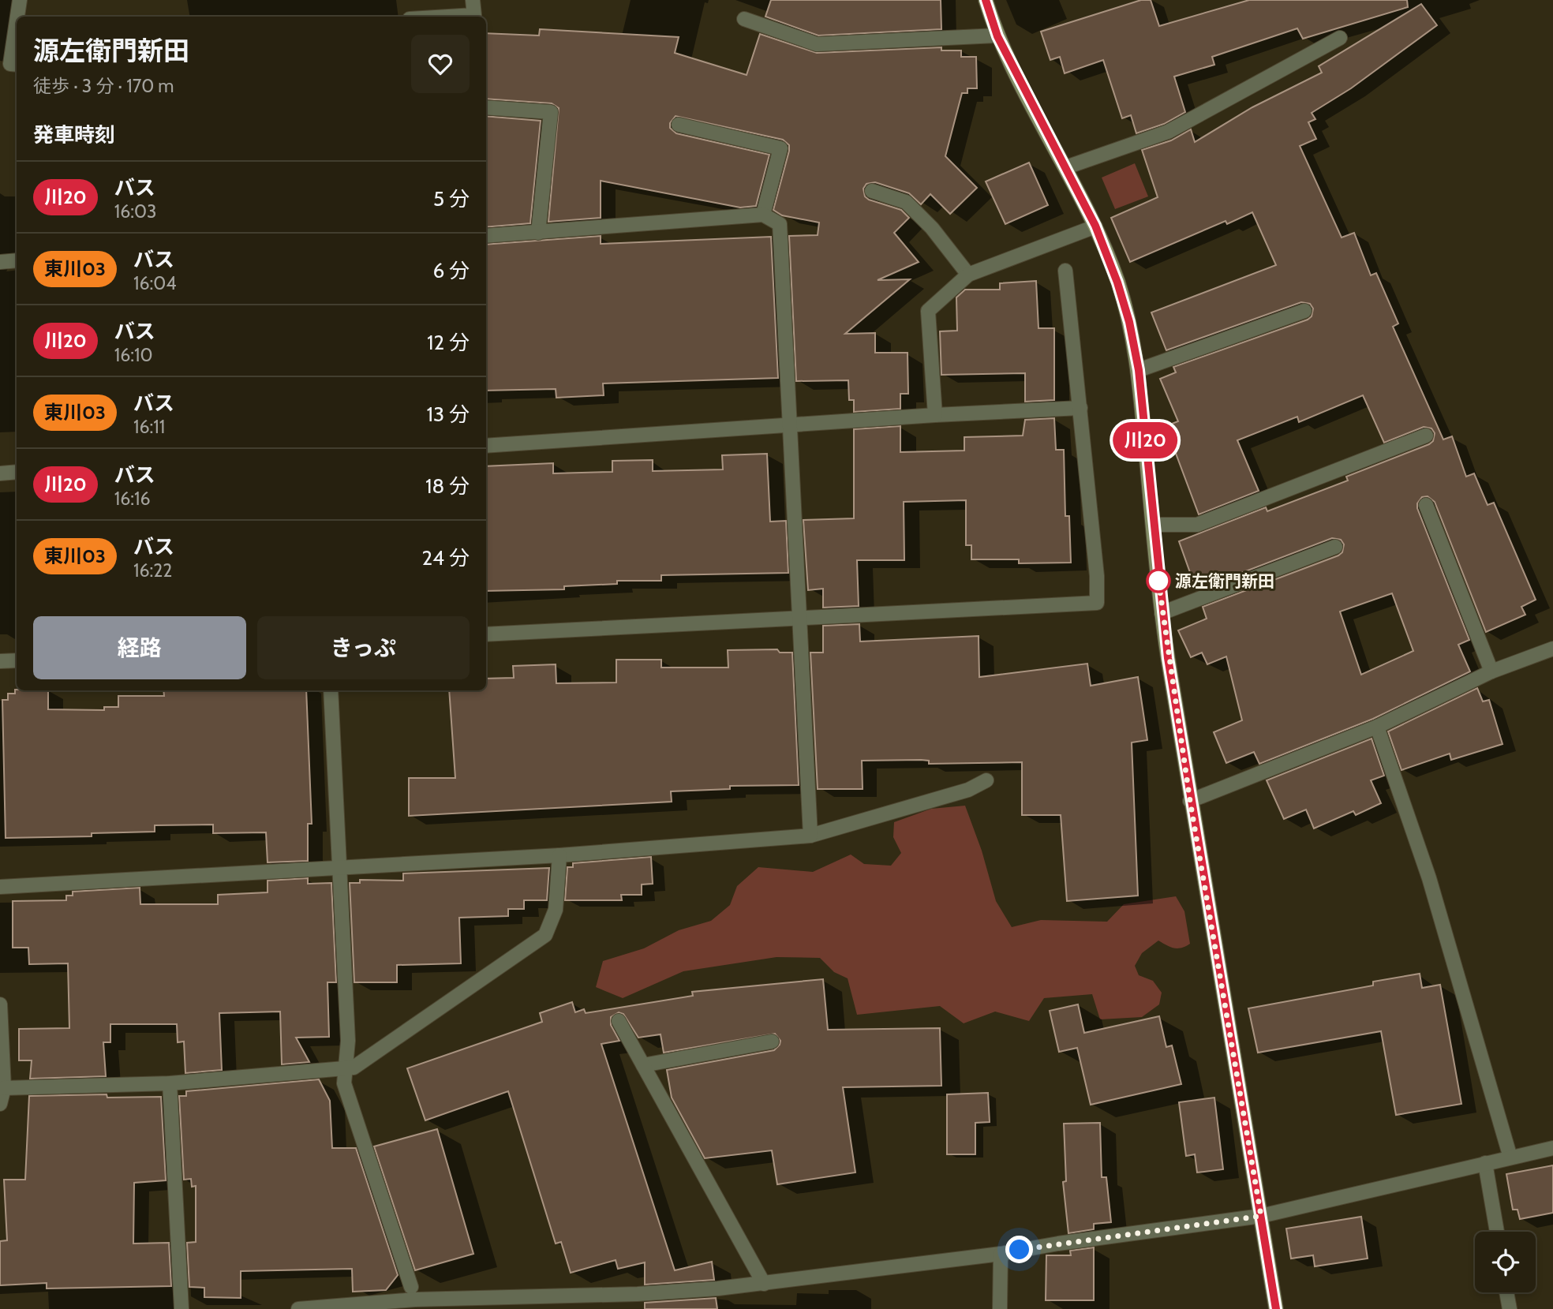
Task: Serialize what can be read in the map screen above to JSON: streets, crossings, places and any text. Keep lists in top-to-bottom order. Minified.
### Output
{"places":["源左衛門新田"],"lines":["bus line 川20"],"page":{"on_map":"川20","heading":[["源左衛門新田","徒歩 · 3 分 · 170 m"],"発車時刻"],"list":[{"mark":"川20","name":"バス","note":"16:03","value":"5 分"},{"mark":"東川03","name":"バス","note":"16:04","value":"6 分"},{"mark":"川20","name":"バス","note":"16:10","value":"12 分"},{"mark":"東川03","name":"バス","note":"16:11","value":"13 分"},{"mark":"川20","name":"バス","note":"16:16","value":"18 分"},{"mark":"東川03","name":"バス","note":"16:22","value":"24 分"}],"buttons":["経路","きっぷ"]}}
